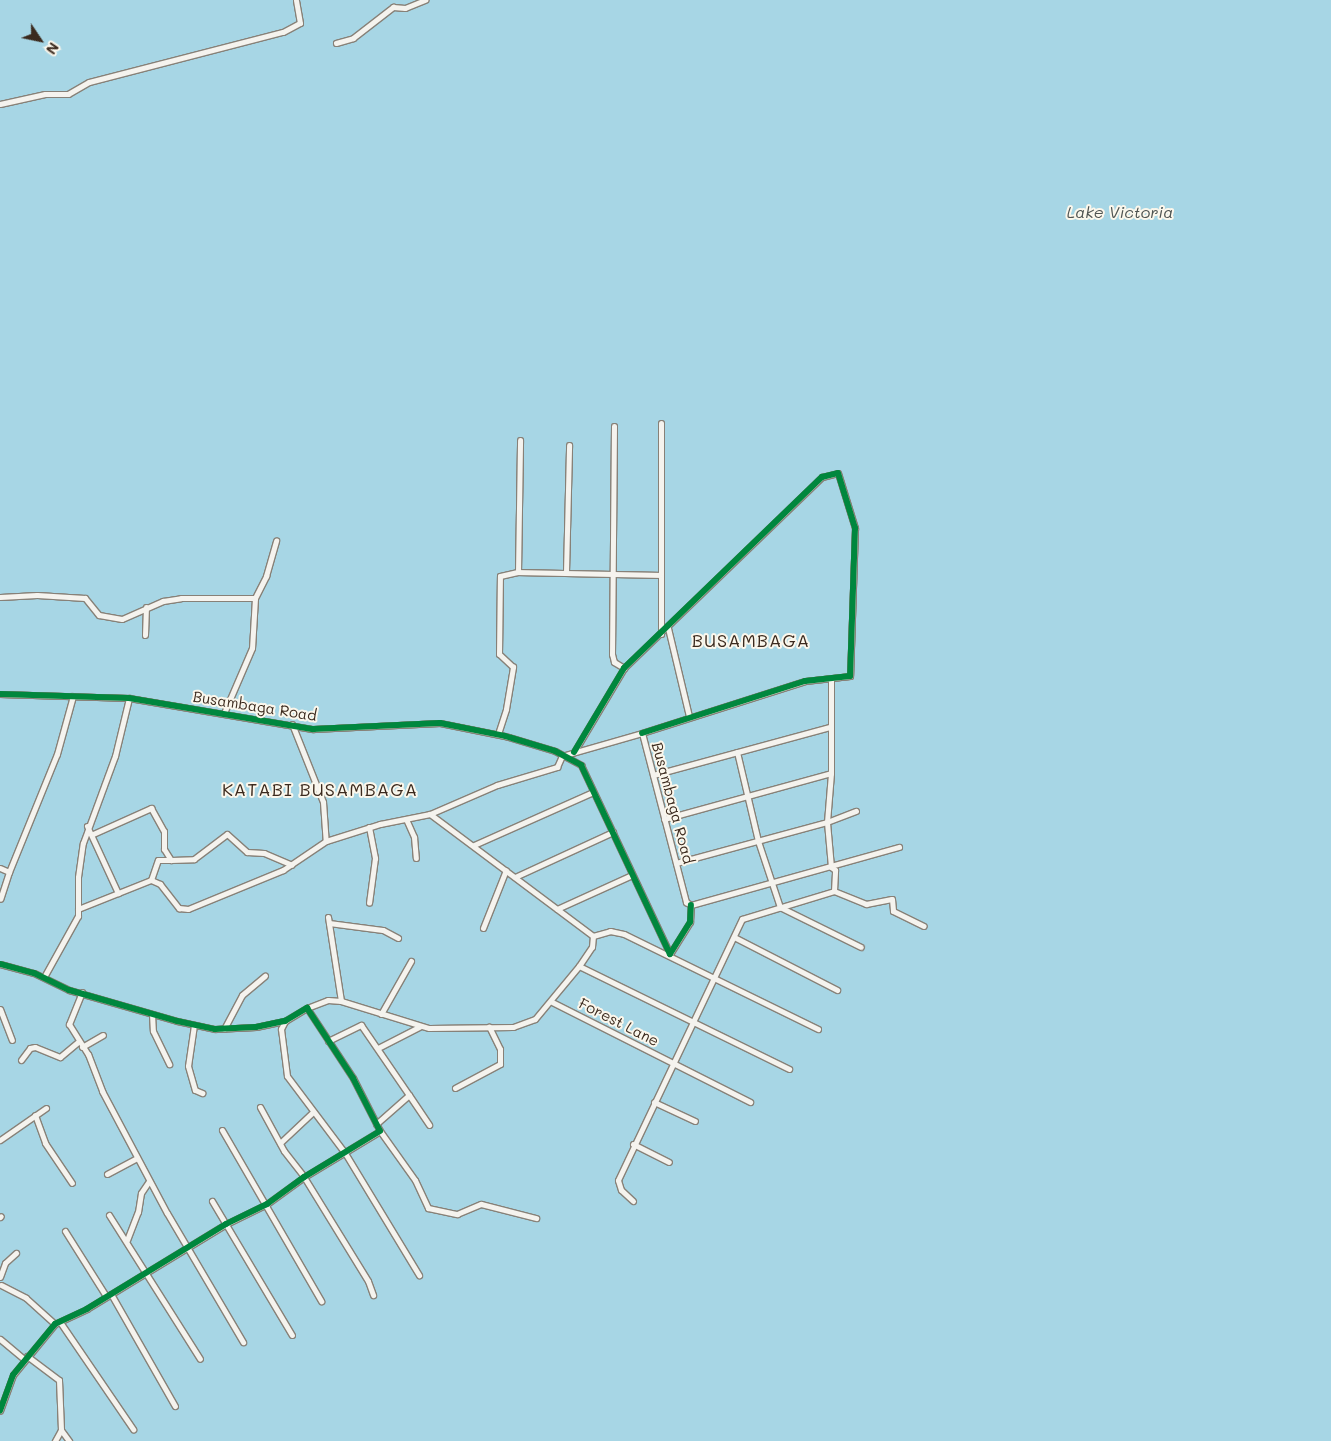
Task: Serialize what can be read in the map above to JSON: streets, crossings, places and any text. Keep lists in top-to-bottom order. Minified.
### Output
{"streets":{"street":["Busambaga Road","Forest Lane"]},"districts":["BUSAMBAGA","KATABI BUSAMBAGA"],"water":["Lake Victoria"],"north":"bottom right"}
